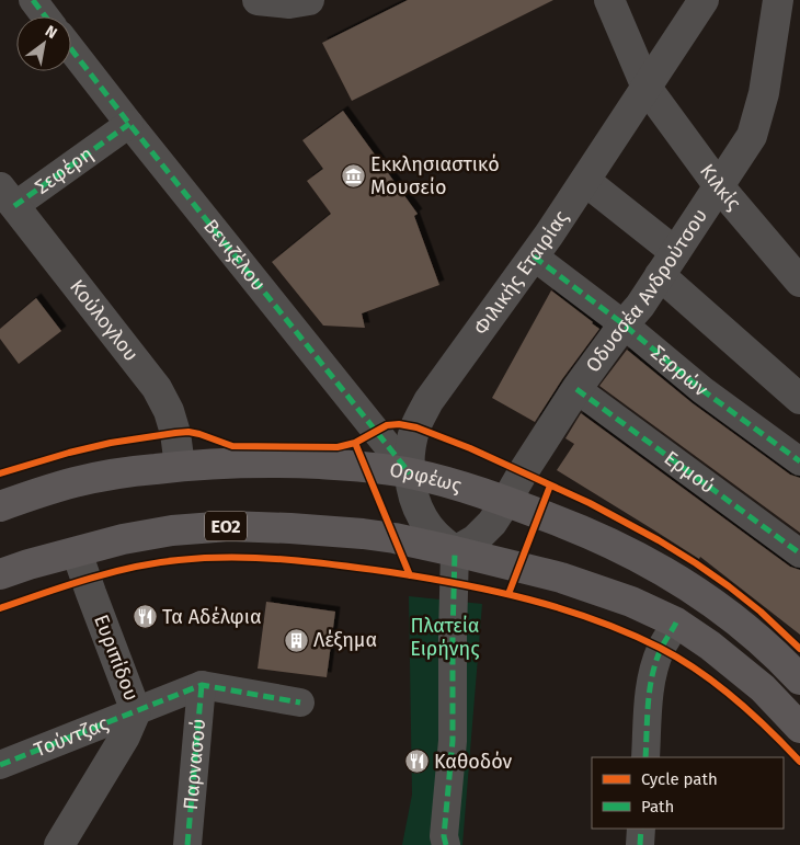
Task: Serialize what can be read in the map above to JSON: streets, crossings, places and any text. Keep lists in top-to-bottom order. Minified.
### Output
{"streets":{"main road":["Ορφέως","ΕΟ2"],"street":["Σεφέρη","Κιλκίς","Βενιζέλου","Φιλικής Εταιρίας","Οδυσσέα Ανδρούτσου","Κούλογλου","Σερρών","Ερμού","Ευριπίδου","Τούντζας","Παρνασού"]},"crossings":[["Σεφέρη","Βενιζέλου"],["Σεφέρη","Κούλογλου"],["Κιλκίς","Φιλικής Εταιρίας"],["Κιλκίς","Οδυσσέα Ανδρούτσου"],["Βενιζέλου","Φιλικής Εταιρίας"],["Βενιζέλου","Ορφέως"],["Φιλικής Εταιρίας","Οδυσσέα Ανδρούτσου"],["Φιλικής Εταιρίας","Σερρών"],["Φιλικής Εταιρίας","Ορφέως"],["Φιλικής Εταιρίας","ΕΟ2"],["Οδυσσέα Ανδρούτσου","Σερρών"],["Οδυσσέα Ανδρούτσου","Ερμού"],["Οδυσσέα Ανδρούτσου","Ορφέως"],["Οδυσσέα Ανδρούτσου","ΕΟ2"],["Κούλογλου","Ορφέως"],["ΕΟ2","Ευριπίδου"],["Ευριπίδου","Τούντζας"],["Τούντζας","Παρνασού"]],"parks":["Πλατεία Ειρήνης"],"places":{"museum":["Εκκλησιαστικό Μουσείο"],"restaurant":["Τα Αδέλφια","Καθοδόν"],"building":["Λέξημα"]},"legend":["Cycle path","Path"],"north":"top right"}
